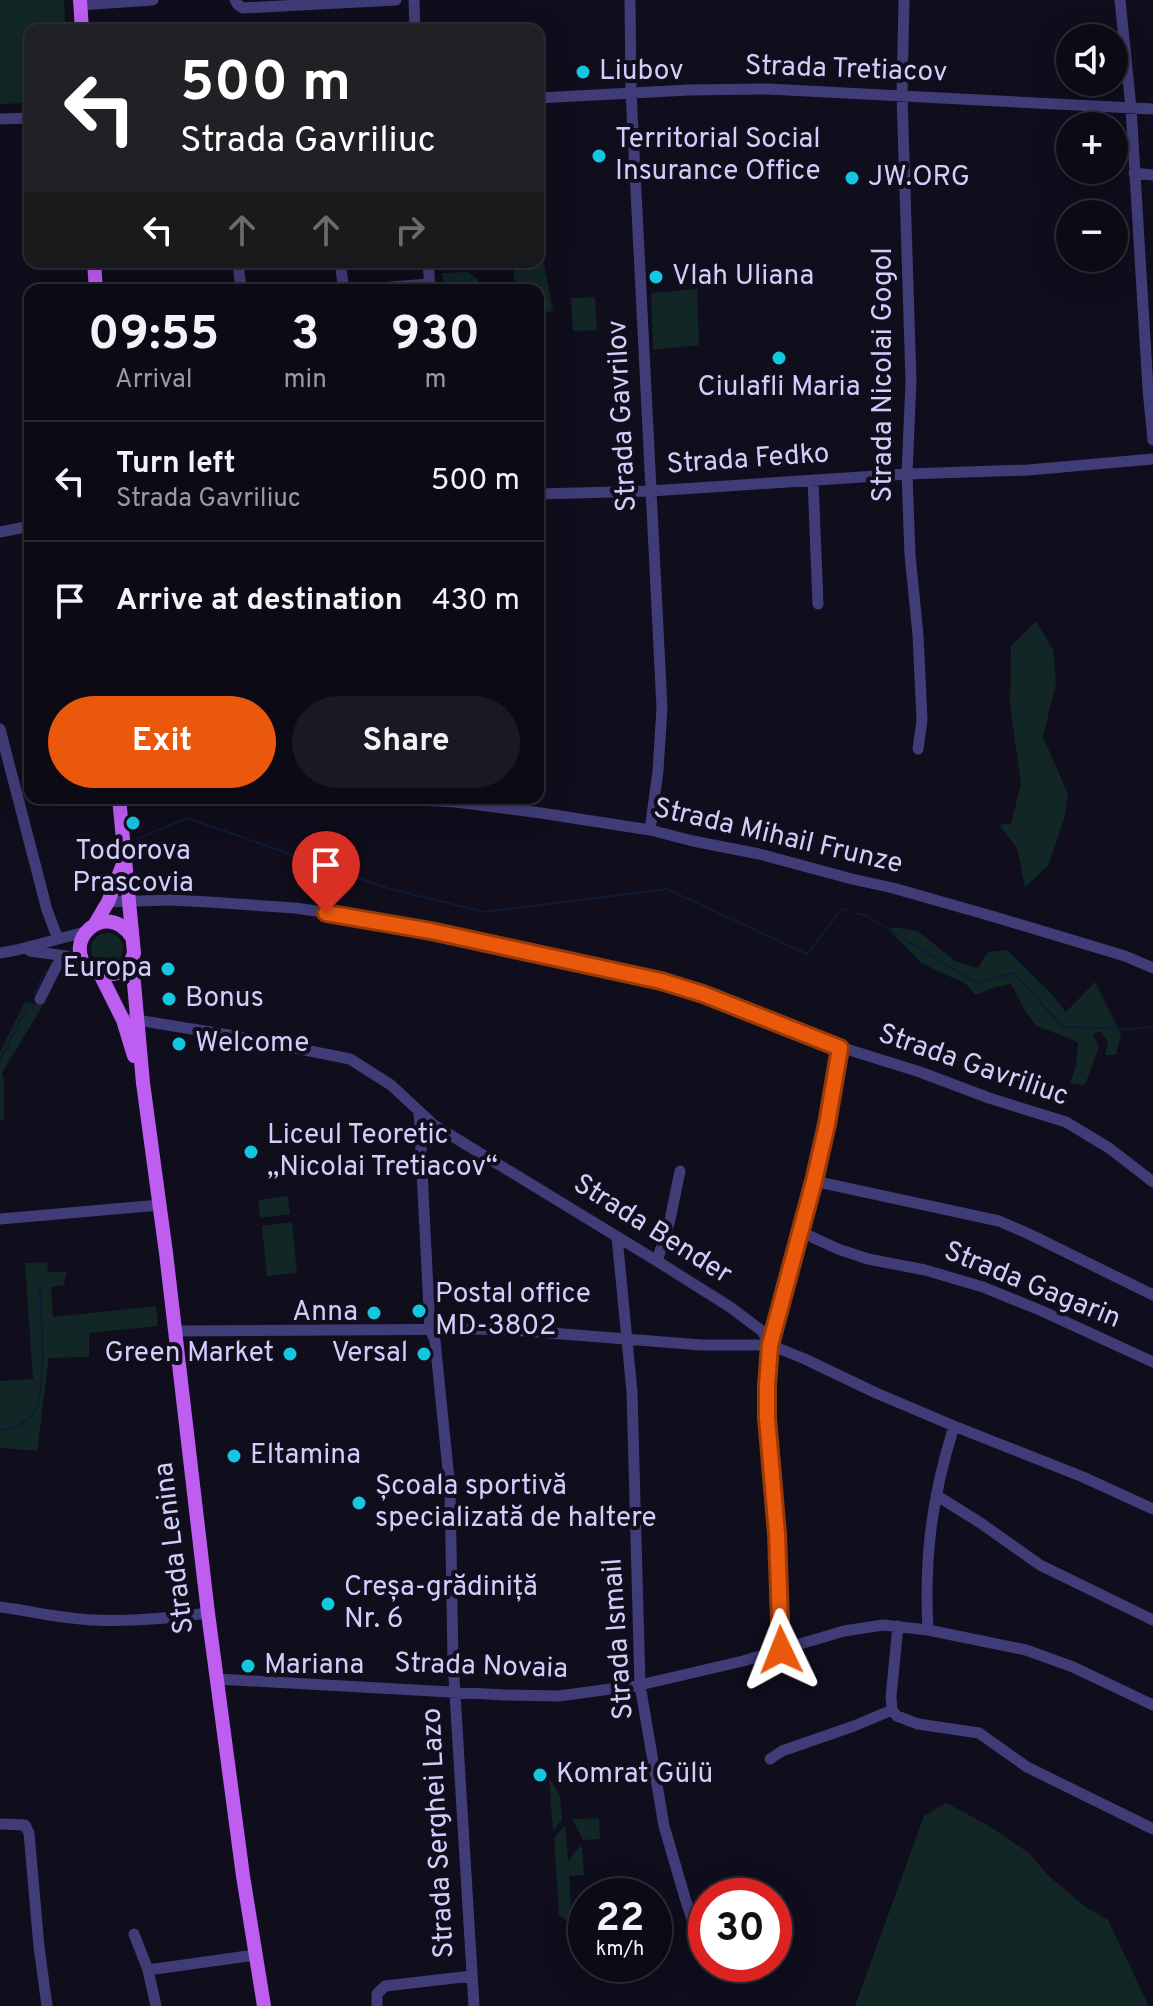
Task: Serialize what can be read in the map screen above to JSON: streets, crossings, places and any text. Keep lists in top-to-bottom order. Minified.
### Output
{"streets":{"main road":["Strada Lenina"],"street":["Strada Tretiacov","Strada Nicolai Gogol","Strada Gavrilov","Strada Fedko","Strada Mihail Frunze","Strada Gavriliuc","Strada Bender","Strada Gagarin","Strada Ismail","Strada Novaia","Strada Serghei Lazo"]},"crossings":[["Strada Tretiacov","Strada Nicolai Gogol"],["Strada Tretiacov","Strada Gavrilov"],["Strada Nicolai Gogol","Strada Fedko"],["Strada Gavrilov","Strada Fedko"],["Strada Gavrilov","Strada Mihail Frunze"],["Strada Bender","Strada Lenina"],["Strada Bender","Strada Ismail"],["Strada Bender","Strada Serghei Lazo"],["Strada Lenina","Strada Novaia"],["Strada Ismail","Strada Novaia"],["Strada Novaia","Strada Serghei Lazo"]],"places":["Liubov","Territorial Social Insurance Office","JW.ORG","Vlah Uliana","Ciulafli Maria","Todorova Prascovia","Europa","Bonus","Welcome","Liceul Teoretic „Nicolai Tretiacov“","Postal office MD-3802","Anna","Green Market","Versal","Eltamina","Școala sportivă specializată de haltere","Creșa-grădiniță Nr. 6","Mariana","Komrat Gülü"],"page":{"map_buttons":["+","−"],"turn":["500 m","Strada Gavriliuc"],"eta":["09:55","Arrival","3","min","930","m"],"list":[{"name":"Turn left","note":"Strada Gavriliuc","value":"500 m"},{"name":"Arrive at destination","value":"430 m"}],"buttons":["Exit","Share"],"speed":"22 km/h","limit":"30"}}
